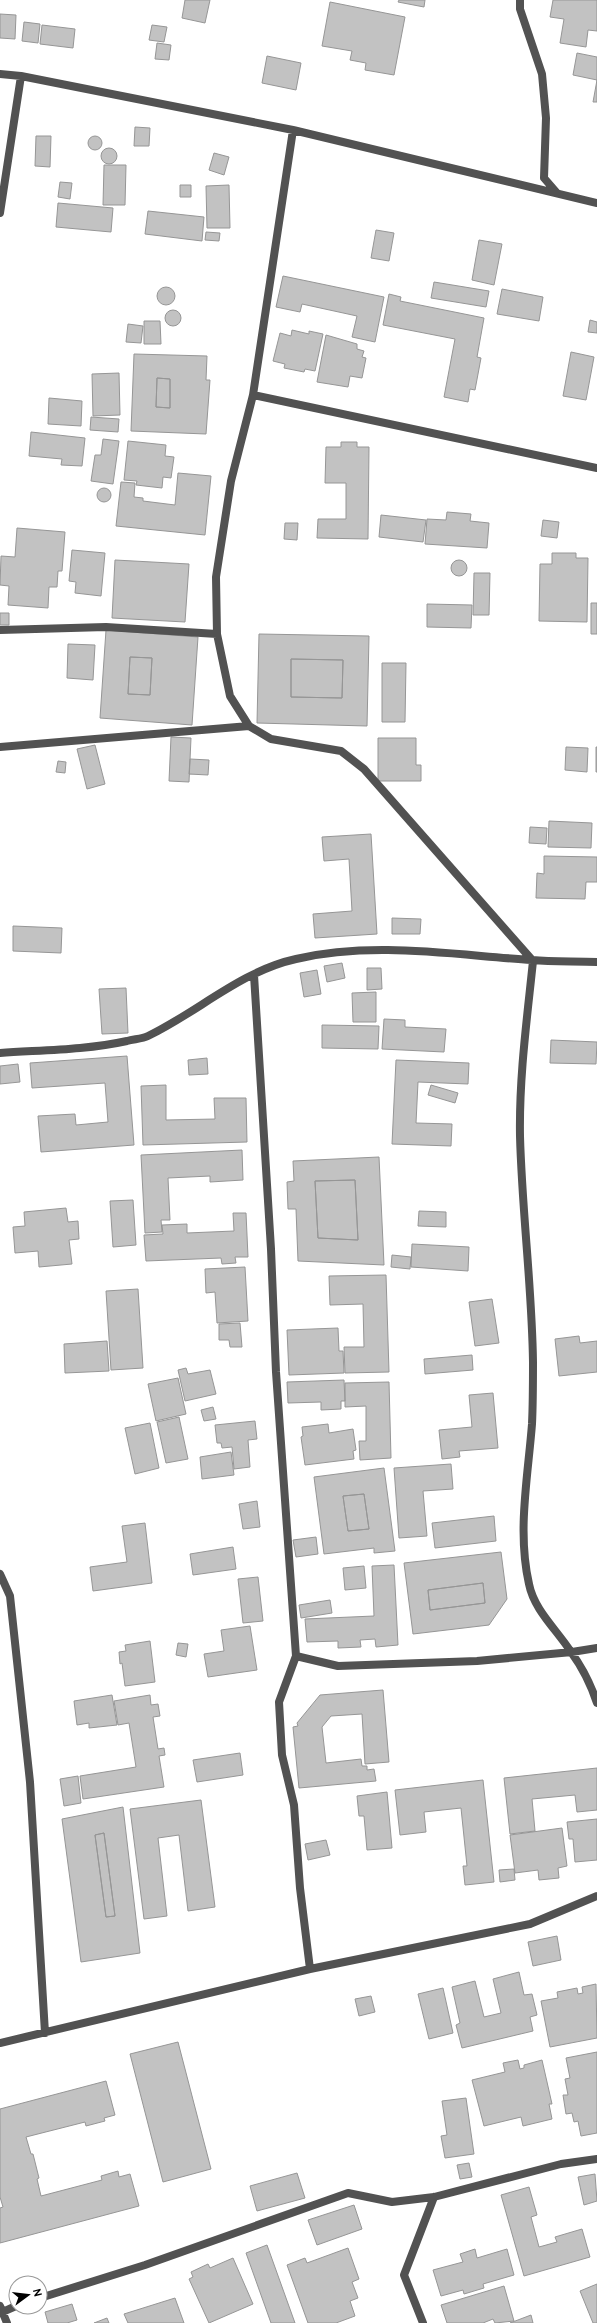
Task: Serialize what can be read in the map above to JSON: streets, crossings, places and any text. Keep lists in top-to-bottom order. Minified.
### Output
{"north":"right"}
